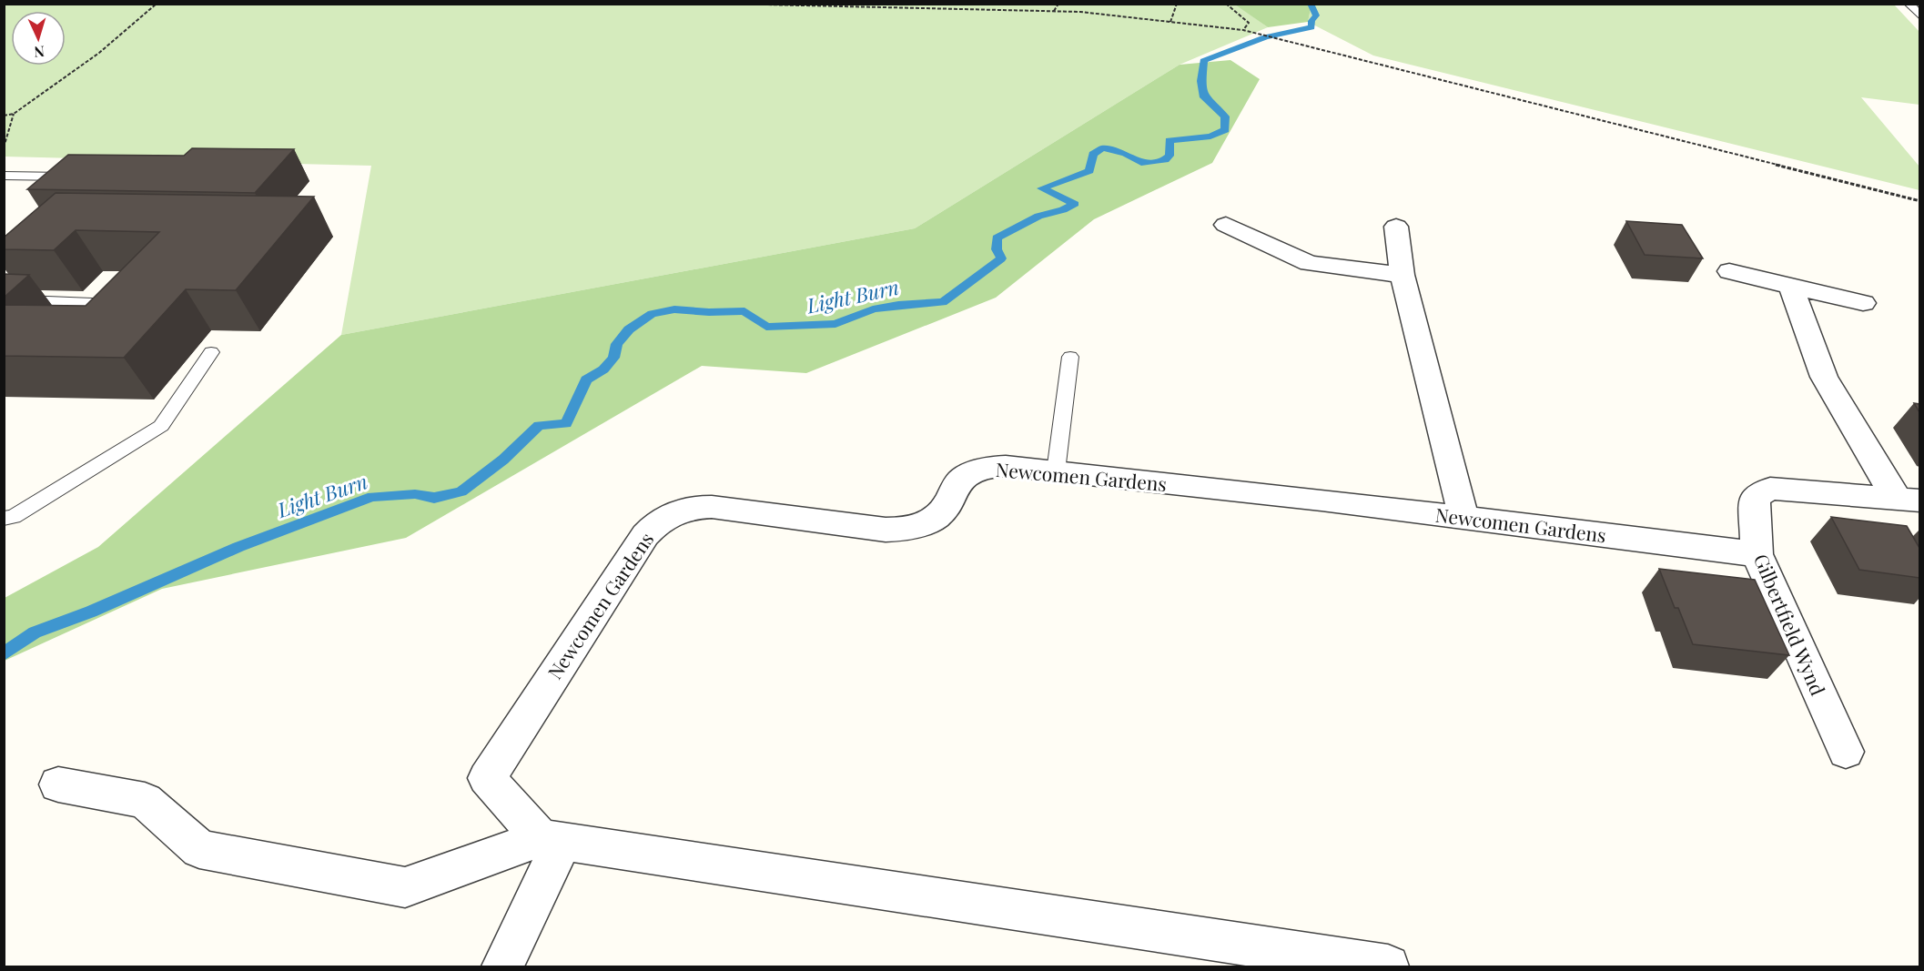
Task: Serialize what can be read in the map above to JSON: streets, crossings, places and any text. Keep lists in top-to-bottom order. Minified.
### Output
{"streets":{"street":["Newcomen Gardens","Gilbertfield Wynd"]},"crossings":[["Newcomen Gardens","Gilbertfield Wynd"]],"water":["Light Burn"],"north":"bottom"}
